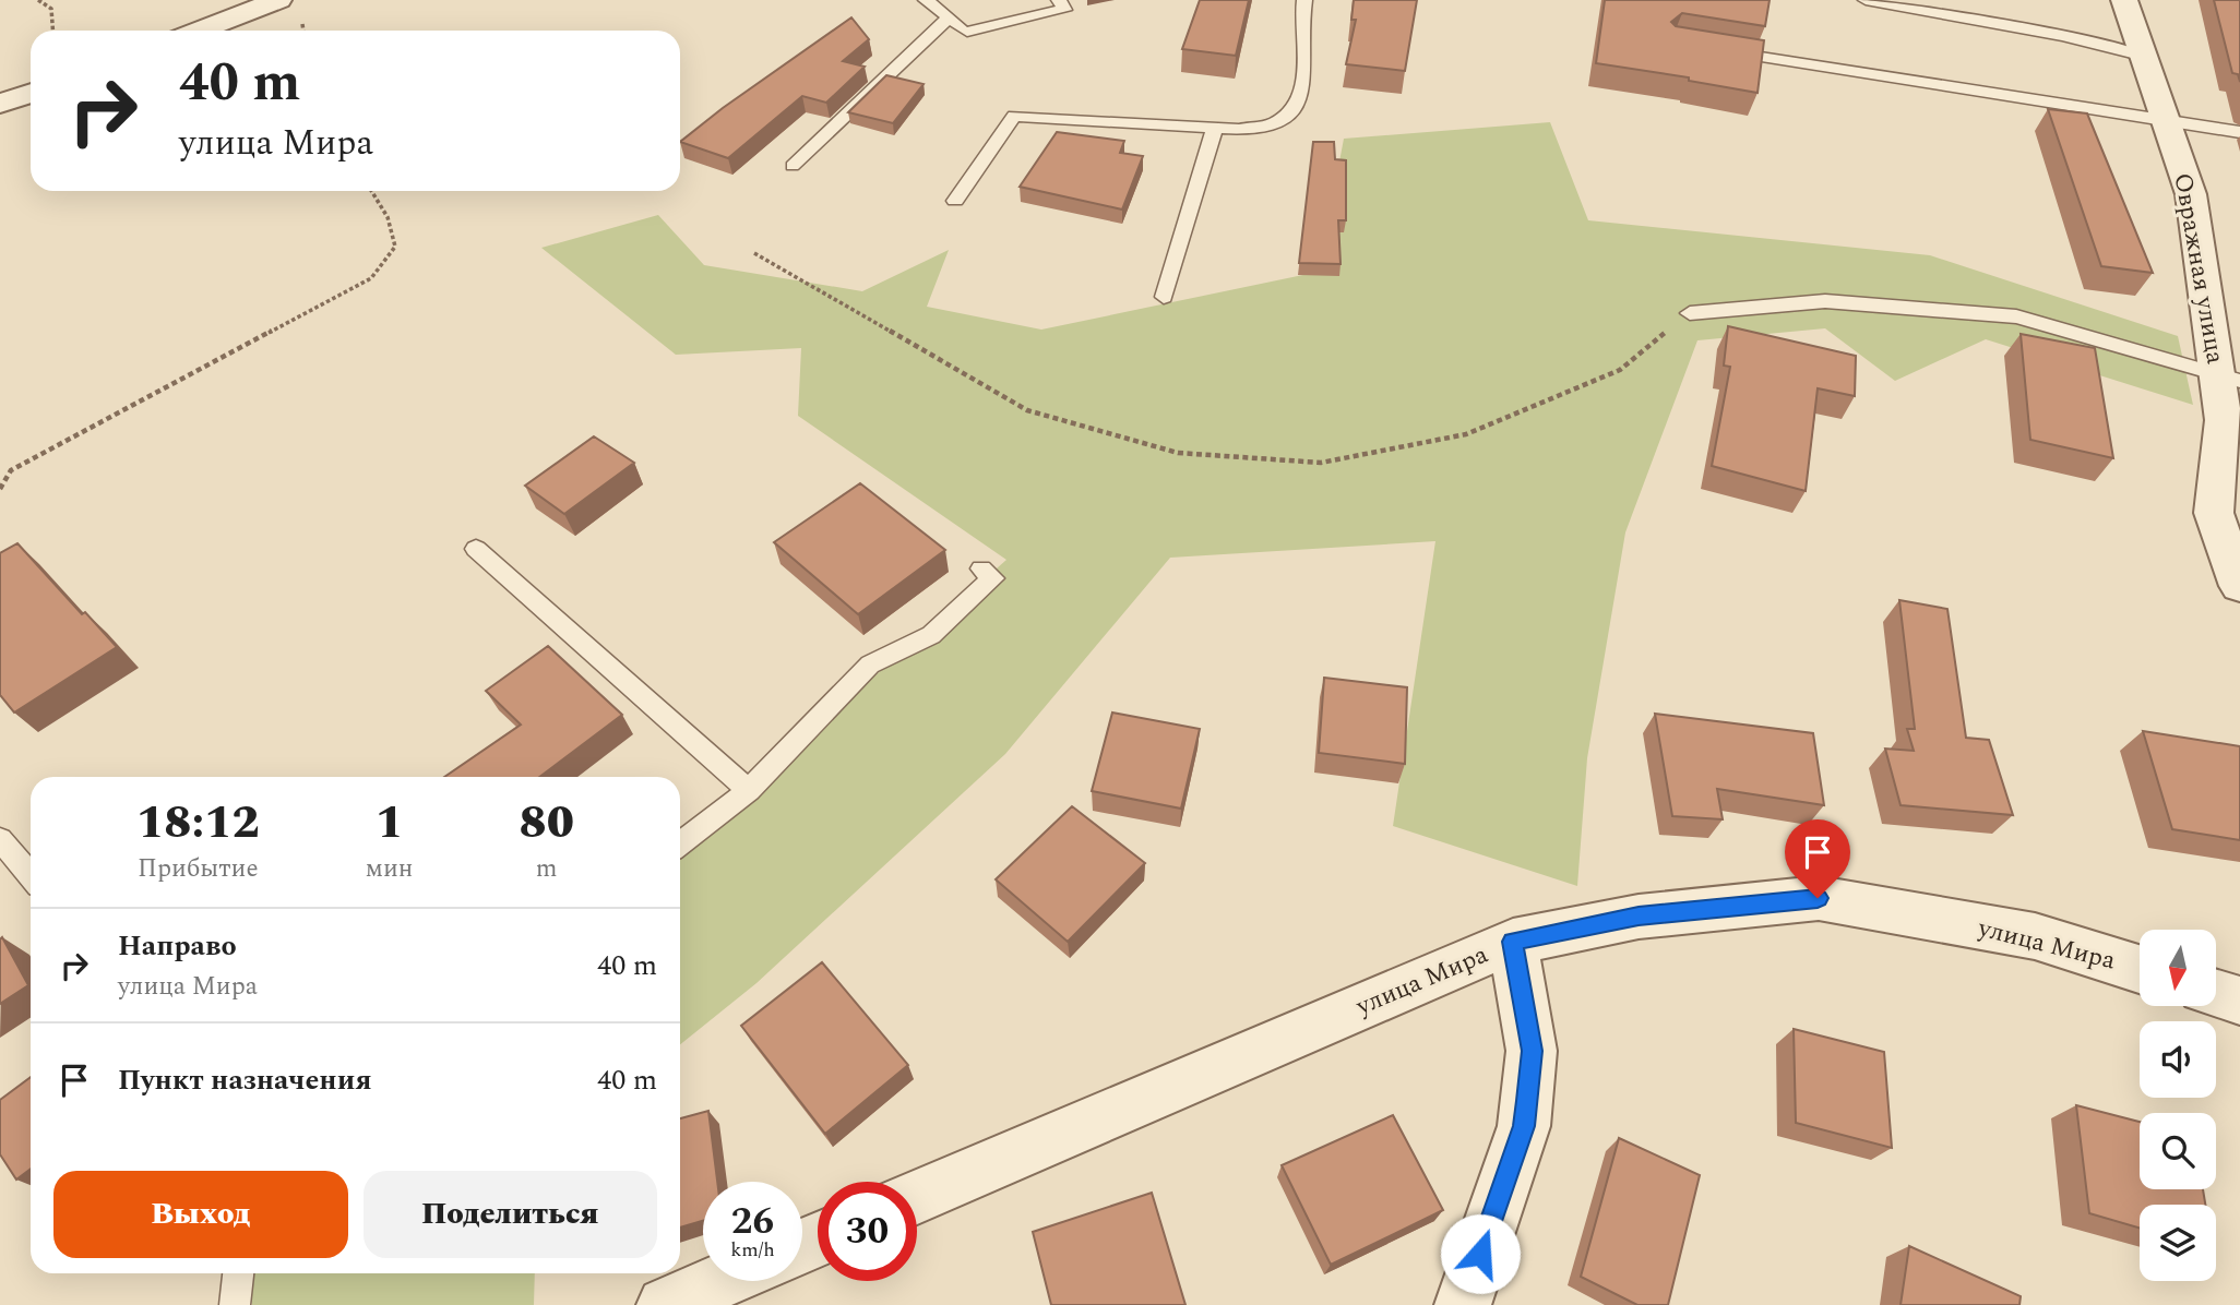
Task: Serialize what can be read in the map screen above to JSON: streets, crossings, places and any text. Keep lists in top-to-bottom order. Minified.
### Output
{"streets":{"street":["Овражная улица","улица Мира"]},"north":"bottom","page":{"turn":["40 m","улица Мира"],"eta":["18:12","Прибытие","1","мин","80","m"],"list":[{"name":"Направо","note":"улица Мира","value":"40 m"},{"name":"Пункт назначения","value":"40 m"}],"buttons":["Выход","Поделиться"],"speed":"26 km/h","limit":"30"}}
